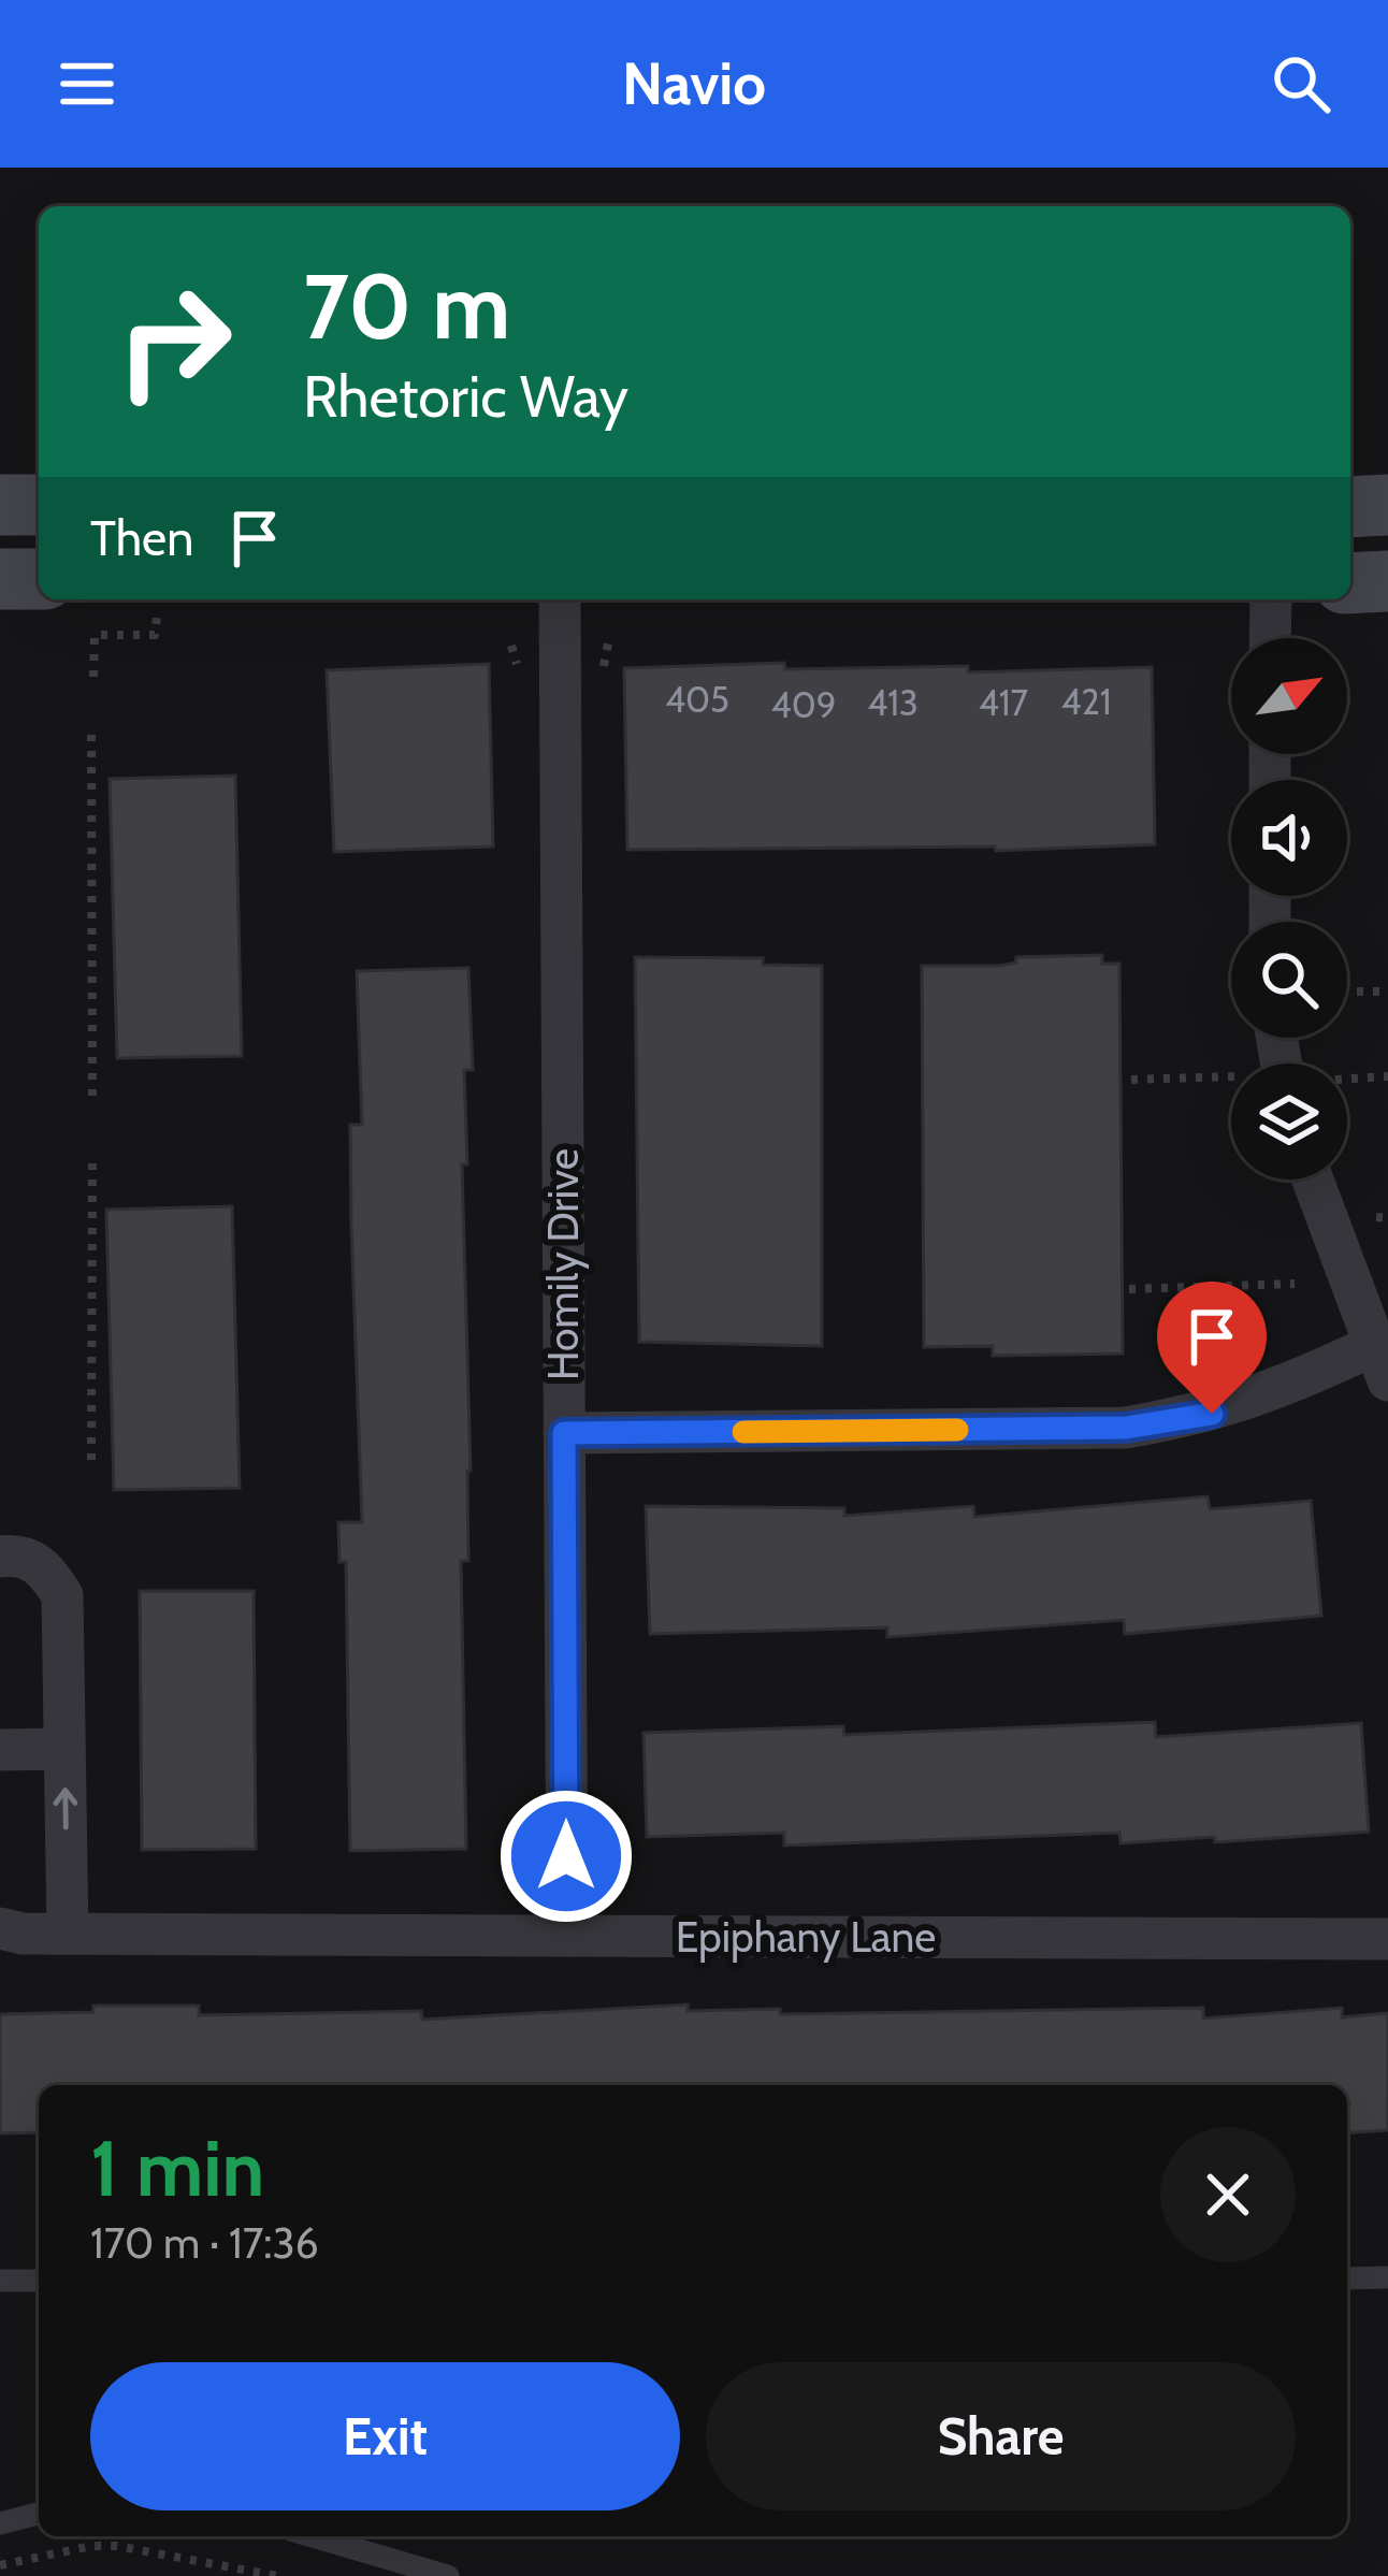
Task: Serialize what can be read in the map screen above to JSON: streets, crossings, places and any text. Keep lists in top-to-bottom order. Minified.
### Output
{"streets":{"street":["Homily Drive","Epiphany Lane"]},"crossings":[["Homily Drive","Epiphany Lane"]],"house_numbers":["405","421","413","417","409"],"north":"top right","page":{"header":"Navio","turn":["70 m","Rhetoric Way"],"then":"Then","heading":["1 min","170 m · 17:36"],"buttons":["Exit","Share"]}}
